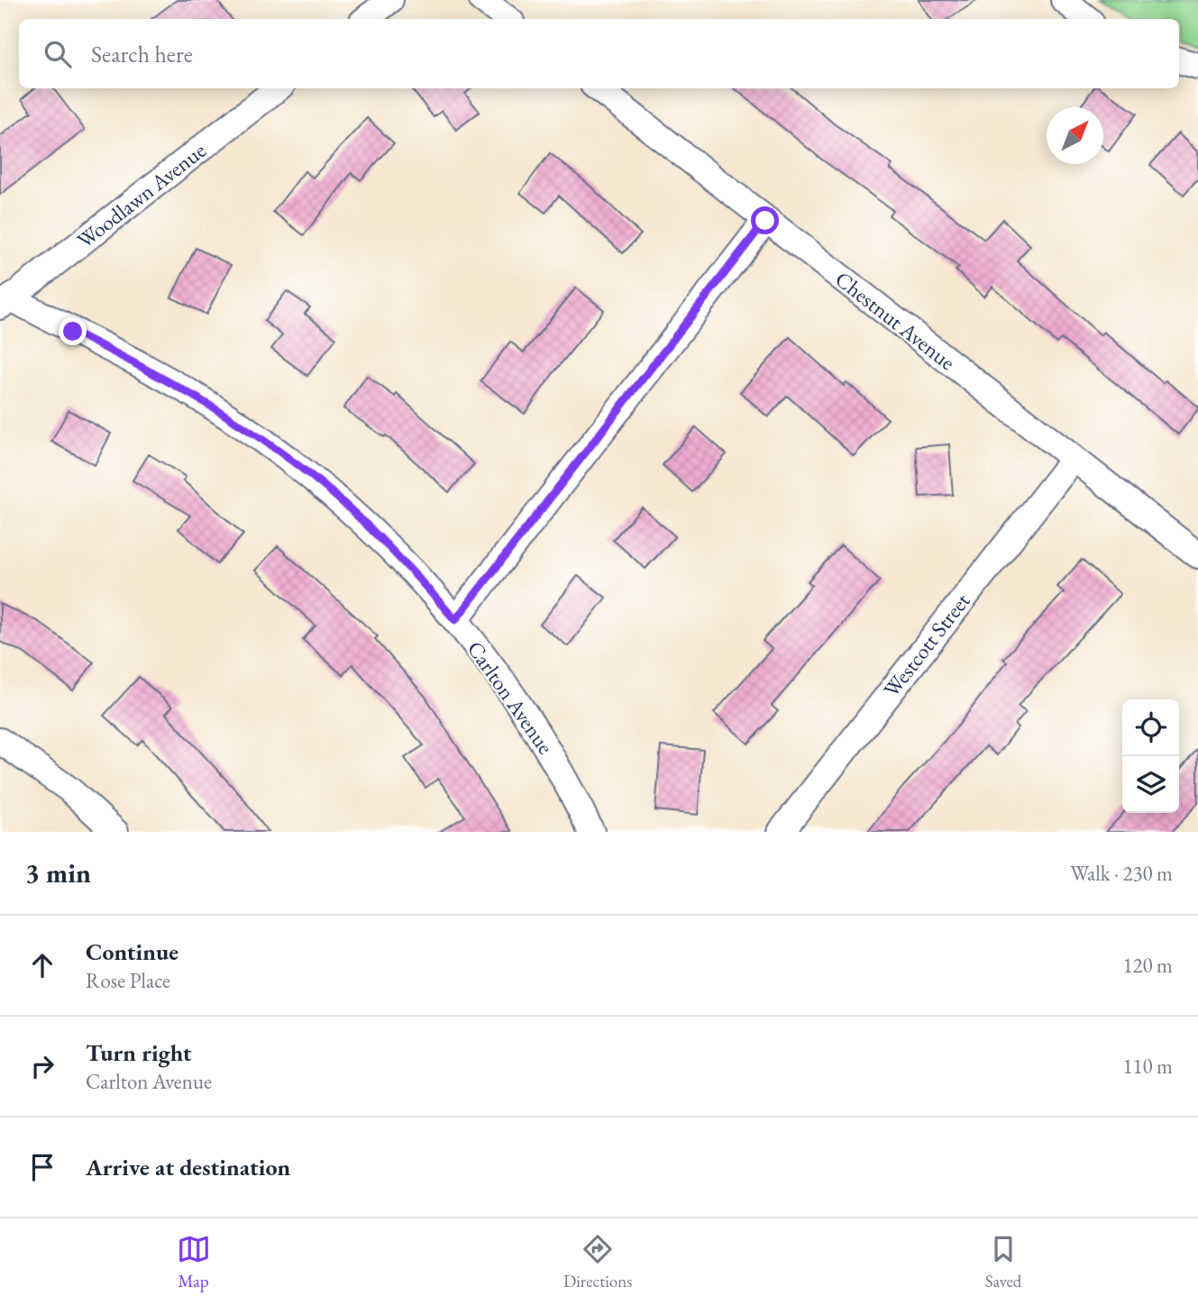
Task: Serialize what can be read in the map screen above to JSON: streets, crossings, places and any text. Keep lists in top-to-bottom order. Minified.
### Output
{"streets":{"street":["Woodlawn Avenue","Chestnut Avenue","Westcott Street","Carlton Avenue"]},"crossings":[["Woodlawn Avenue","Carlton Avenue"],["Chestnut Avenue","Westcott Street"]],"north":"top right","page":{"search":"Search here","heading":["3 min","Walk · 230 m"],"list":[["Continue","Rose Place","120 m"],["Turn right","Carlton Avenue","110 m"],"Arrive at destination"],"nav":["Map","Directions","Saved"]}}
